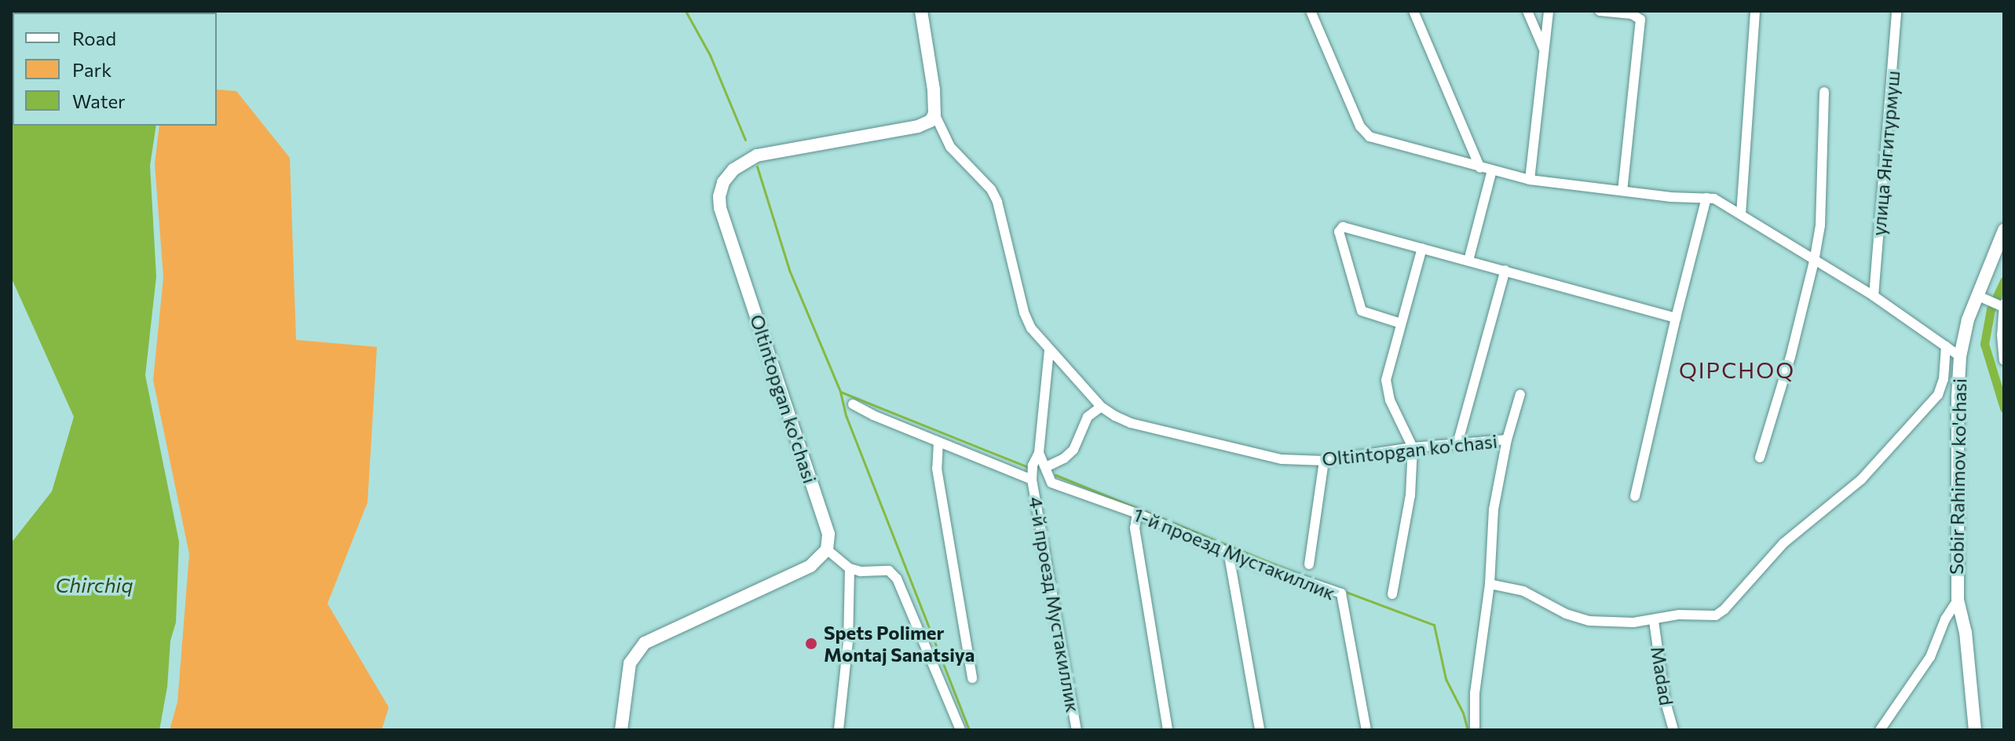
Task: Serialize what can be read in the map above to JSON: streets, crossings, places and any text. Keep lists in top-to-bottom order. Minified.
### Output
{"streets":{"street":["улица Янгитурмуш","Oltintopgan ko'chasi","Sobir Rahimov ko'chasi","1-й проезд Мустакиллик","4-й проезд Мустакиллик","Madad"]},"districts":["QIPCHOQ"],"water":["Chirchiq"],"places":["Spets Polimer Montaj Sanatsiya"],"legend":["Road","Park","Water"]}
